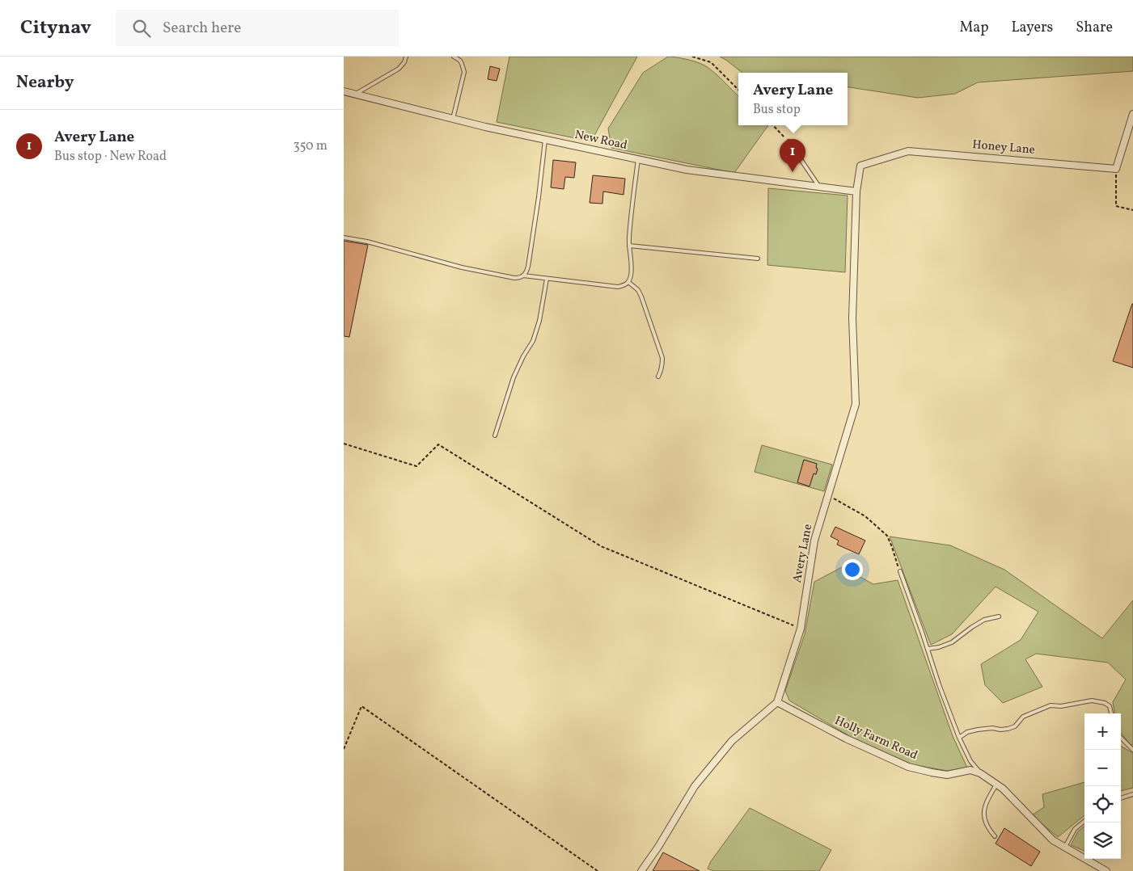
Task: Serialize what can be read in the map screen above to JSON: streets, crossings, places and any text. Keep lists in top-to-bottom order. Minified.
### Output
{"streets":{"street":["New Road","Honey Lane","Avery Lane","Holly Farm Road"]},"crossings":[["New Road","Honey Lane"],["New Road","Avery Lane"],["Honey Lane","Avery Lane"],["Avery Lane","Holly Farm Road"]],"page":{"header":"Citynav","search":"Search here","nav":["Map","Layers","Share"],"heading":"Nearby","popup":["Avery Lane","Bus stop"],"list":[{"mark":"1","name":"Avery Lane","note":"Bus stop · New Road","value":"350 m"}],"pins":"1","map_buttons":["+","−"]}}
